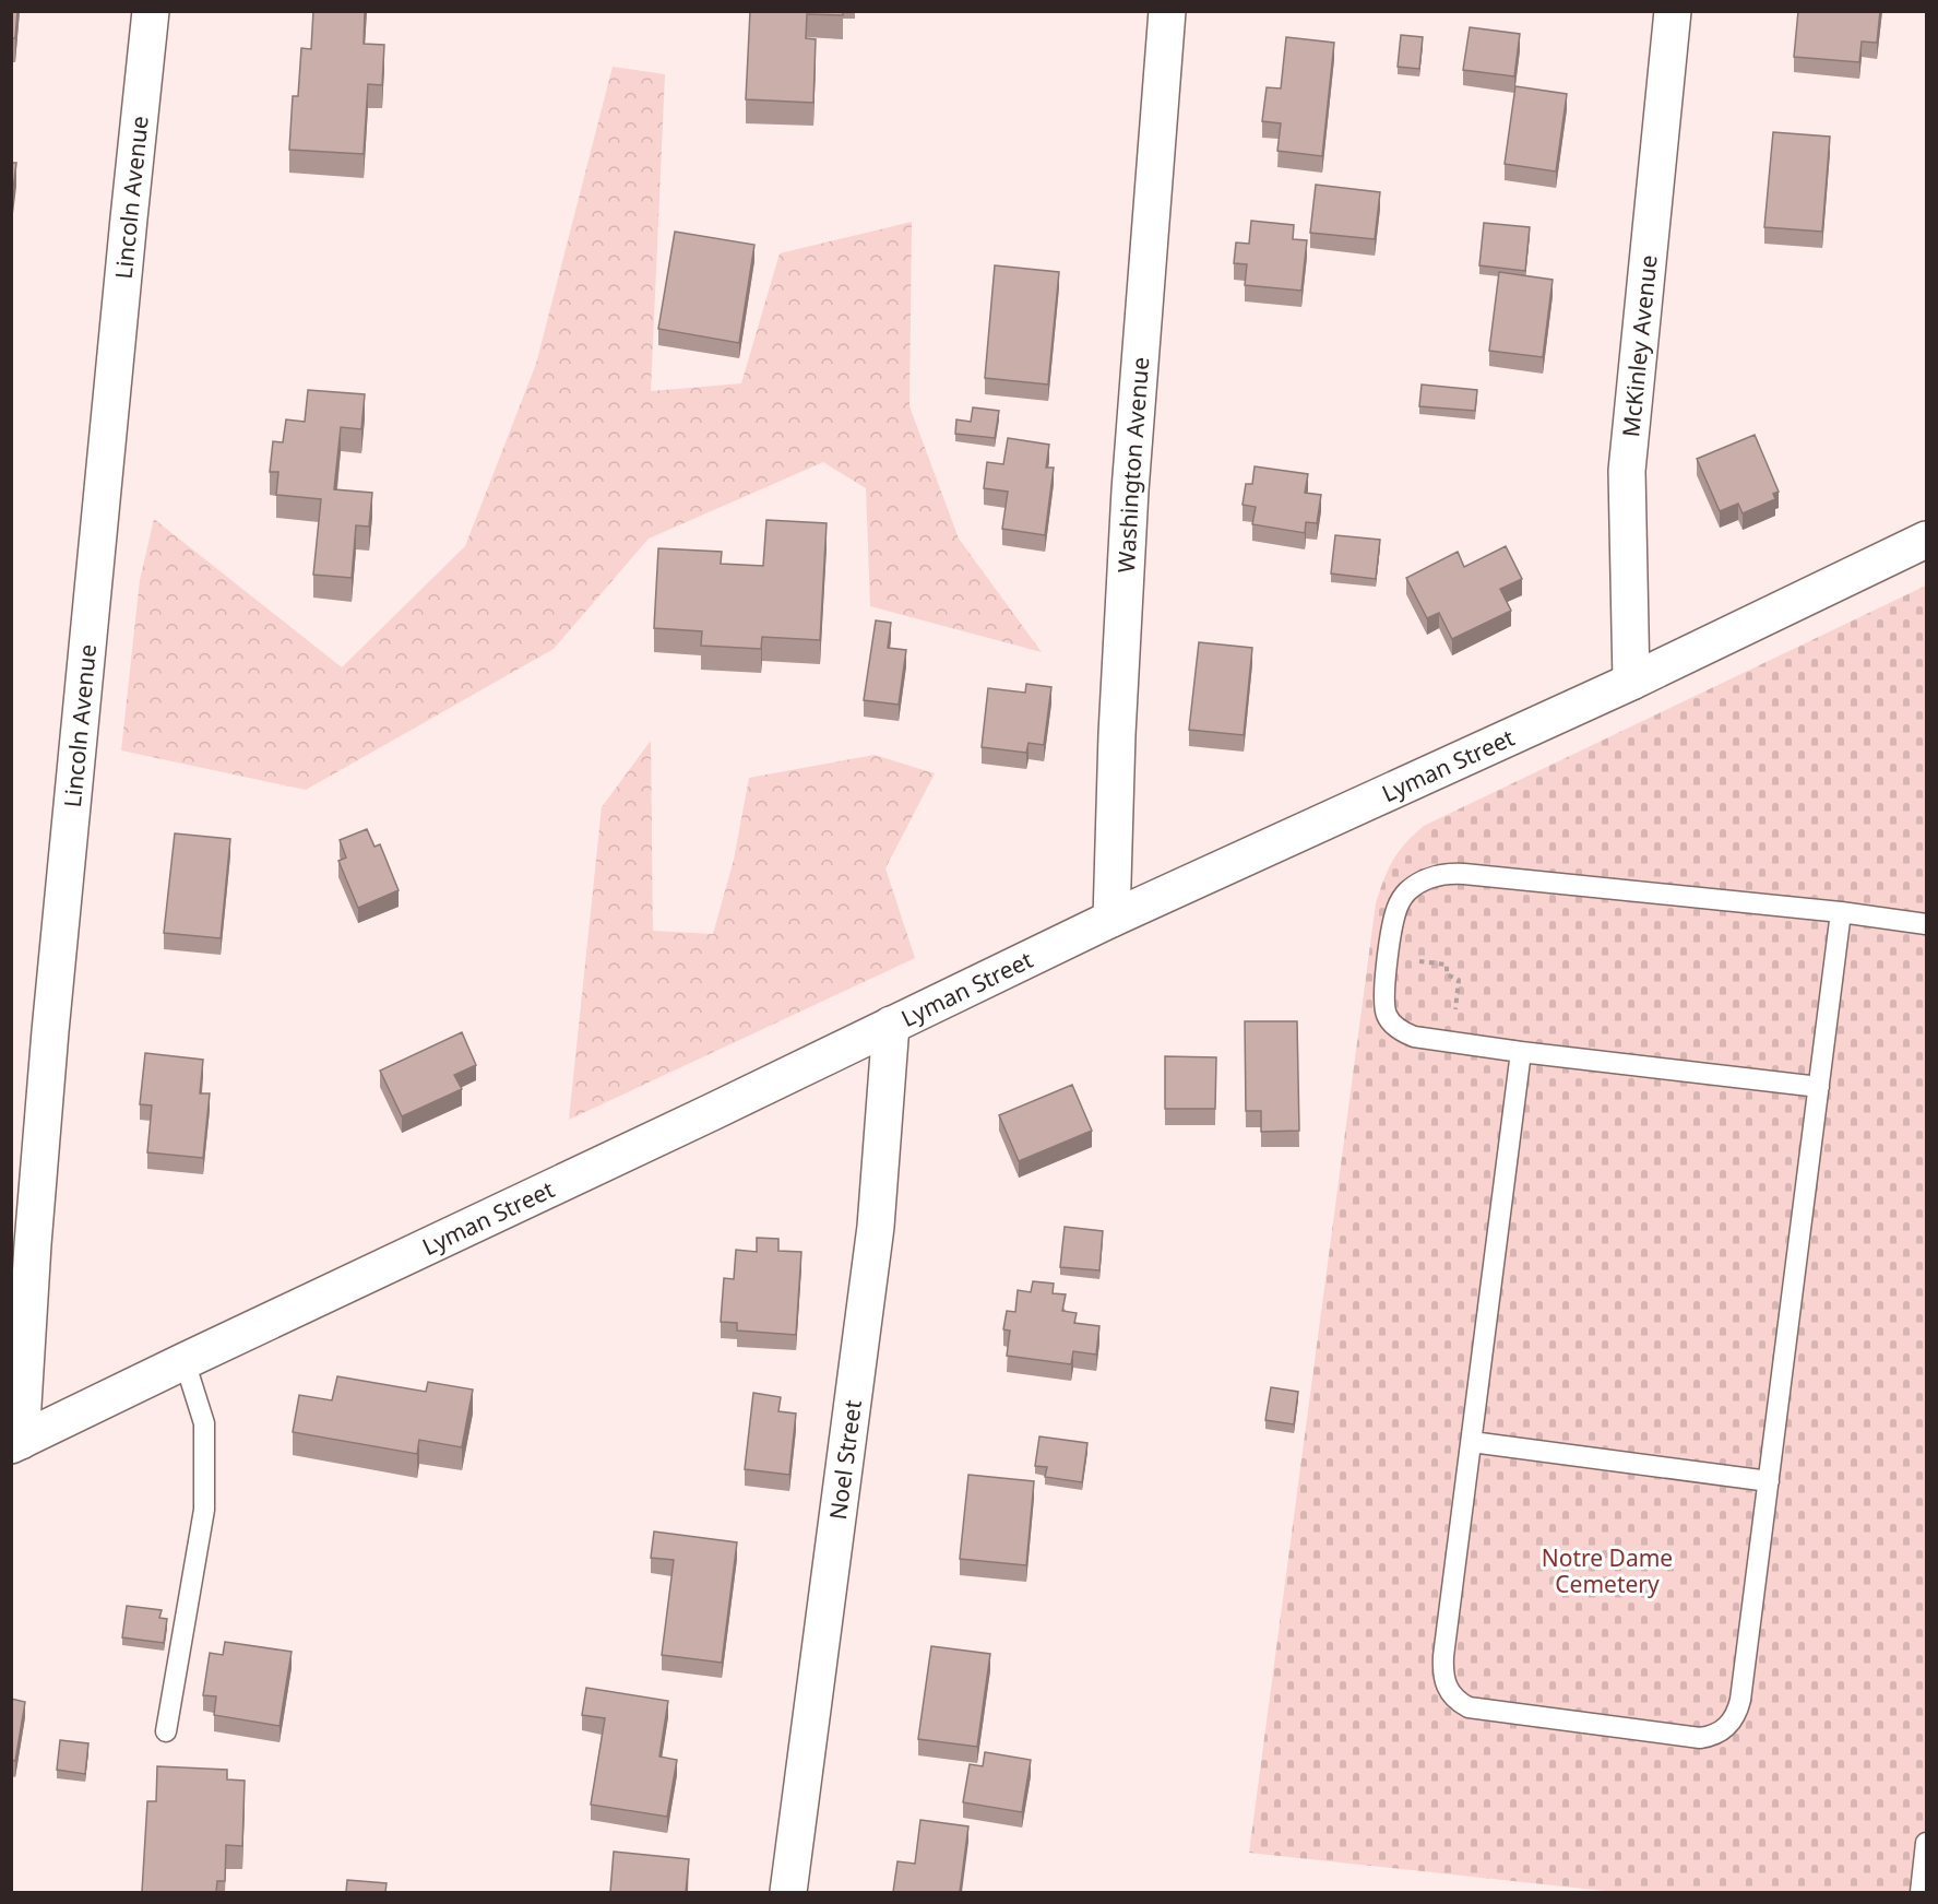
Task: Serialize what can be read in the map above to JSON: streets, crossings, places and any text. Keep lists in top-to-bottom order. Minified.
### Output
{"streets":{"street":["Lincoln Avenue","McKinley Avenue","Washington Avenue","Lyman Street","Noel Street"]},"crossings":[["Lincoln Avenue","Lyman Street"],["McKinley Avenue","Lyman Street"],["Washington Avenue","Lyman Street"],["Lyman Street","Noel Street"]],"parks":["Notre Dame Cemetery"]}
